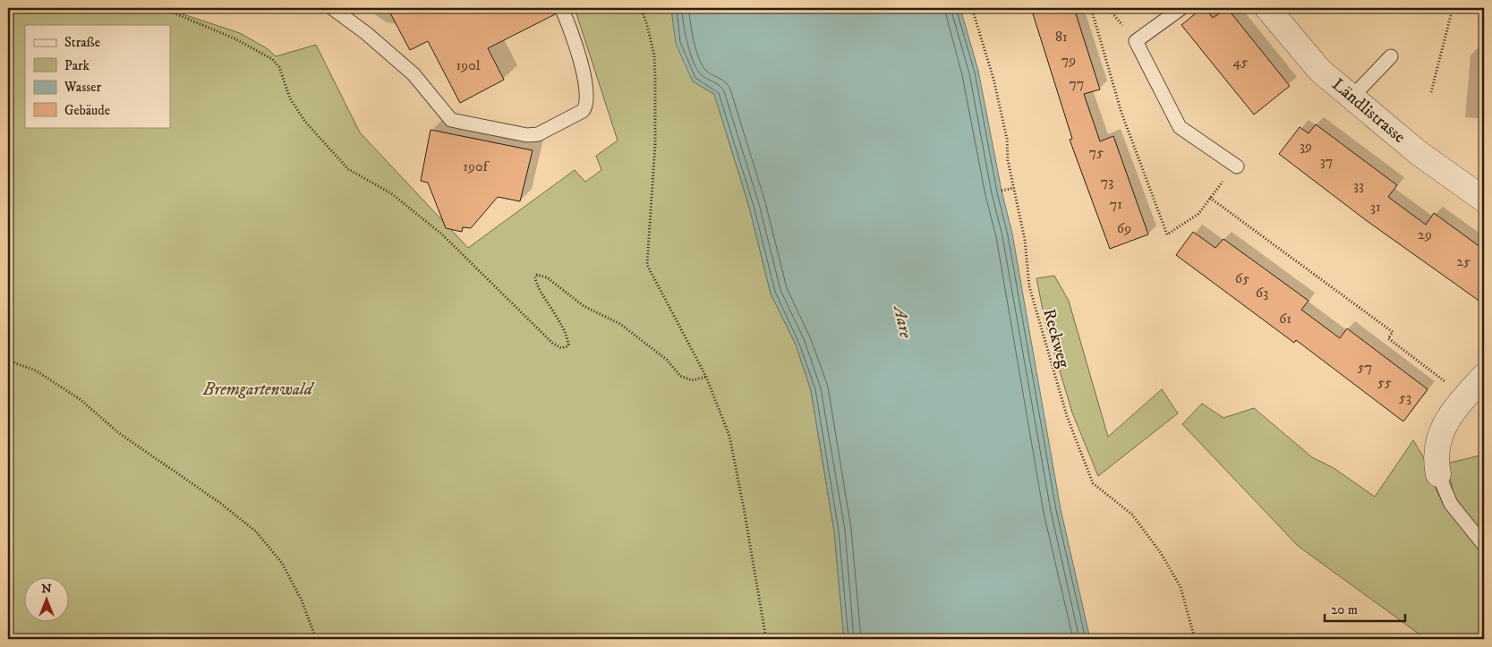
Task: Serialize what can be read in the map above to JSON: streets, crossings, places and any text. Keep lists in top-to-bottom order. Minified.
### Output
{"streets":{"street":["Ländlistrasse"],"path":["Reckweg"]},"water":["Aare"],"parks":["Bremgartenwald"],"house_numbers":["81","79","45","190l","77","39","75","37","190f","73","33","71","31","69","29","25","65","63","61","57","55","53"],"legend":["Straße","Park","Wasser","Gebäude"],"scale_bar":"20 m","north":"top"}
